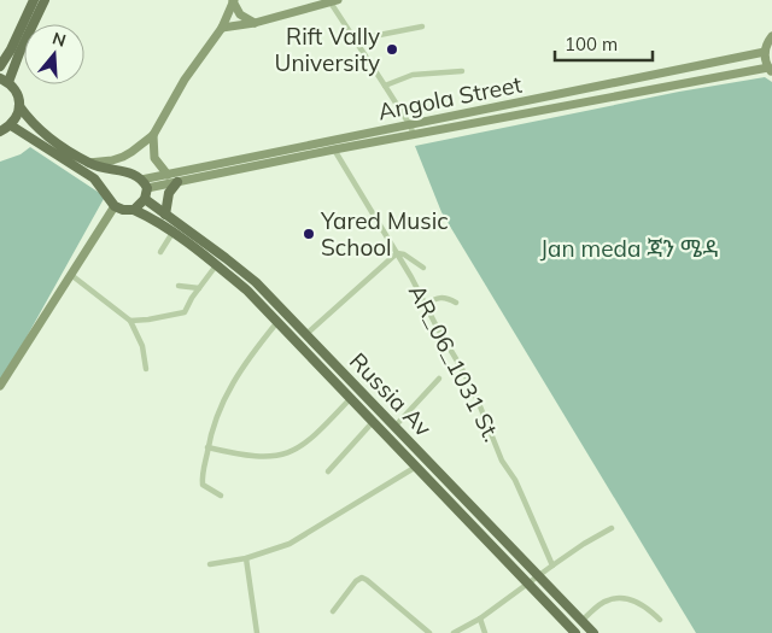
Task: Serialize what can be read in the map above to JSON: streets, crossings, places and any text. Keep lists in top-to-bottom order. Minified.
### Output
{"streets":{"main road":["Angola Street","Russia Av"],"street":["AR_06_1031 St."]},"crossings":[["Angola Street","Russia Av"]],"parks":["Jan meda ጃን ሜዳ"],"places":["Rift Vally University","Yared Music School"],"scale_bar":"100 m","north":"top"}
